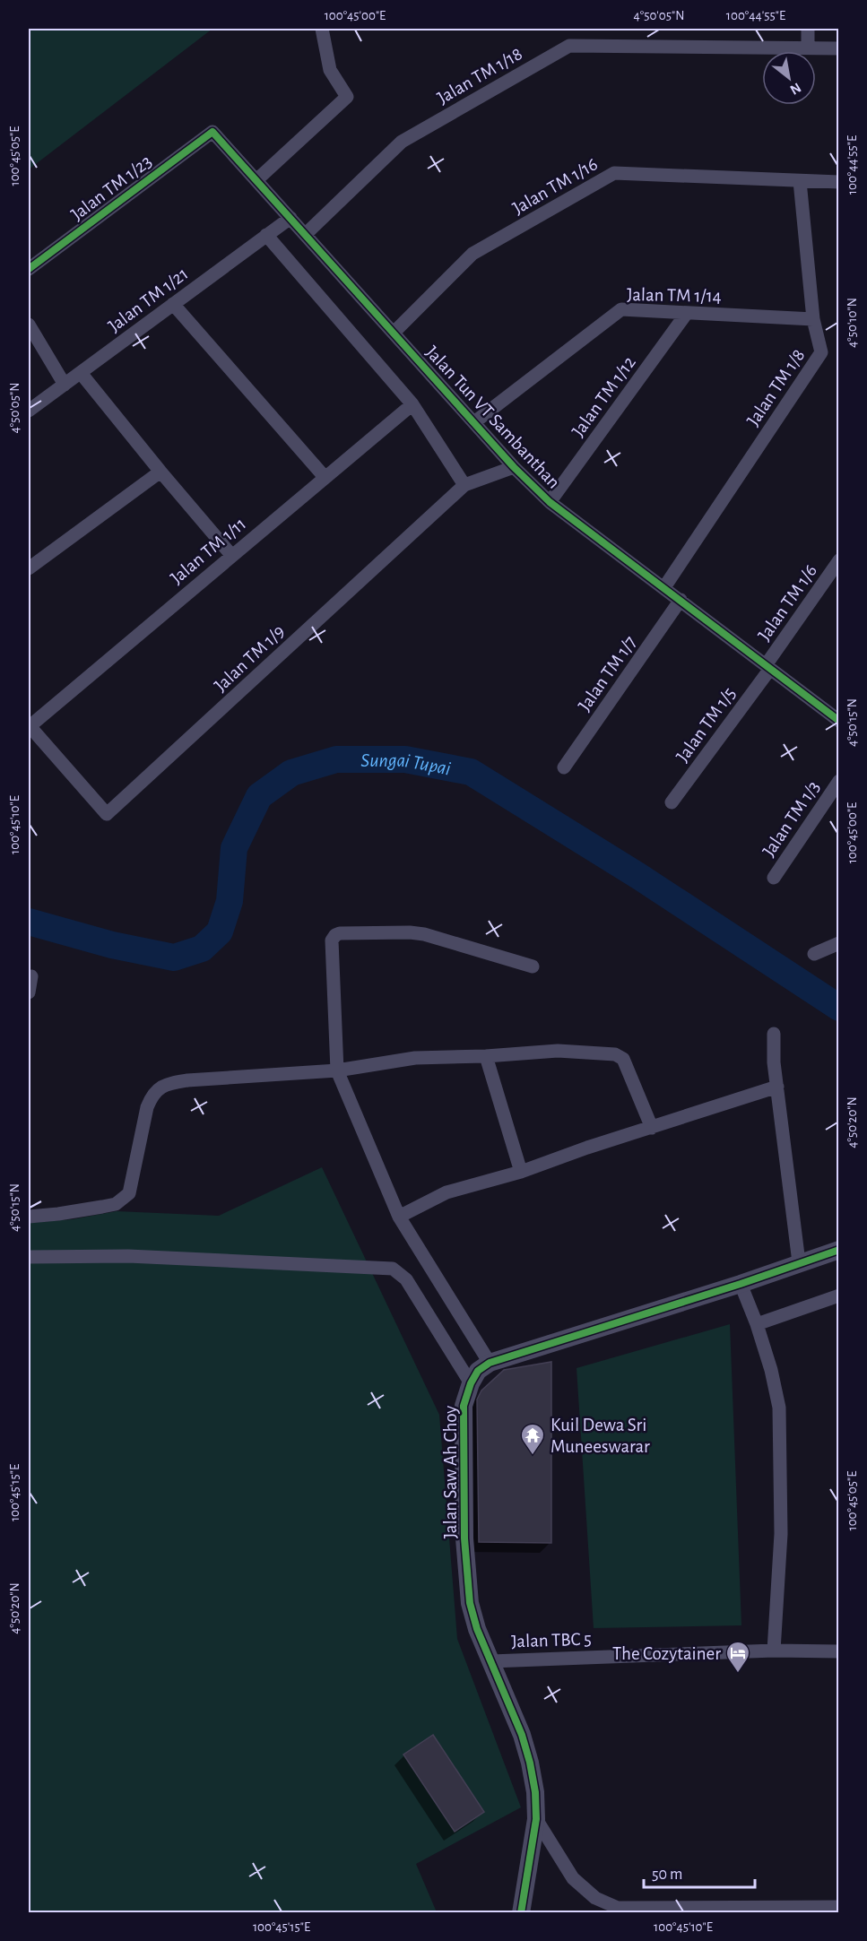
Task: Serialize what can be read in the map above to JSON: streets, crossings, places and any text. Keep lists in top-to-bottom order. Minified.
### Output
{"streets":{"street":["Jalan TM 1/18","Jalan TM 1/16","Jalan TM 1/23","Jalan TM 1/14","Jalan TM 1/21","Jalan TM 1/8","Jalan TM 1/12","Jalan Tun VT Sambanthan","Jalan TM 1/11","Jalan TM 1/6","Jalan TM 1/9","Jalan TM 1/7","Jalan TM 1/5","Jalan TM 1/3","Jalan Saw Ah Choy","Jalan TBC 5"]},"crossings":[["Jalan TM 1/18","Jalan Tun VT Sambanthan"],["Jalan TM 1/16","Jalan TM 1/8"],["Jalan TM 1/16","Jalan Tun VT Sambanthan"],["Jalan TM 1/23","Jalan Tun VT Sambanthan"],["Jalan TM 1/14","Jalan TM 1/8"],["Jalan TM 1/14","Jalan TM 1/12"],["Jalan TM 1/14","Jalan Tun VT Sambanthan"],["Jalan TM 1/21","Jalan Tun VT Sambanthan"],["Jalan TM 1/8","Jalan Tun VT Sambanthan"],["Jalan TM 1/12","Jalan Tun VT Sambanthan"],["Jalan Tun VT Sambanthan","Jalan TM 1/6"],["Jalan Tun VT Sambanthan","Jalan TM 1/9"],["Jalan Tun VT Sambanthan","Jalan TM 1/7"],["Jalan Tun VT Sambanthan","Jalan TM 1/5"],["Jalan TM 1/11","Jalan TM 1/9"],["Jalan TM 1/6","Jalan TM 1/5"],["Jalan Saw Ah Choy","Jalan TBC 5"]],"water":["Sungai Tupai"],"places":{"temple":["Kuil Dewa Sri Muneeswarar"],"hotel":["The Cozytainer"]},"scale_bar":"50 m","north":"bottom right","coordinates":["100°45'00\"E","4°50'05\"N","100°44'55\"E","100°45'05\"E","4°50'10\"N","4°50'15\"N","100°45'10\"E","4°50'20\"N","100°45'15\"E"]}
